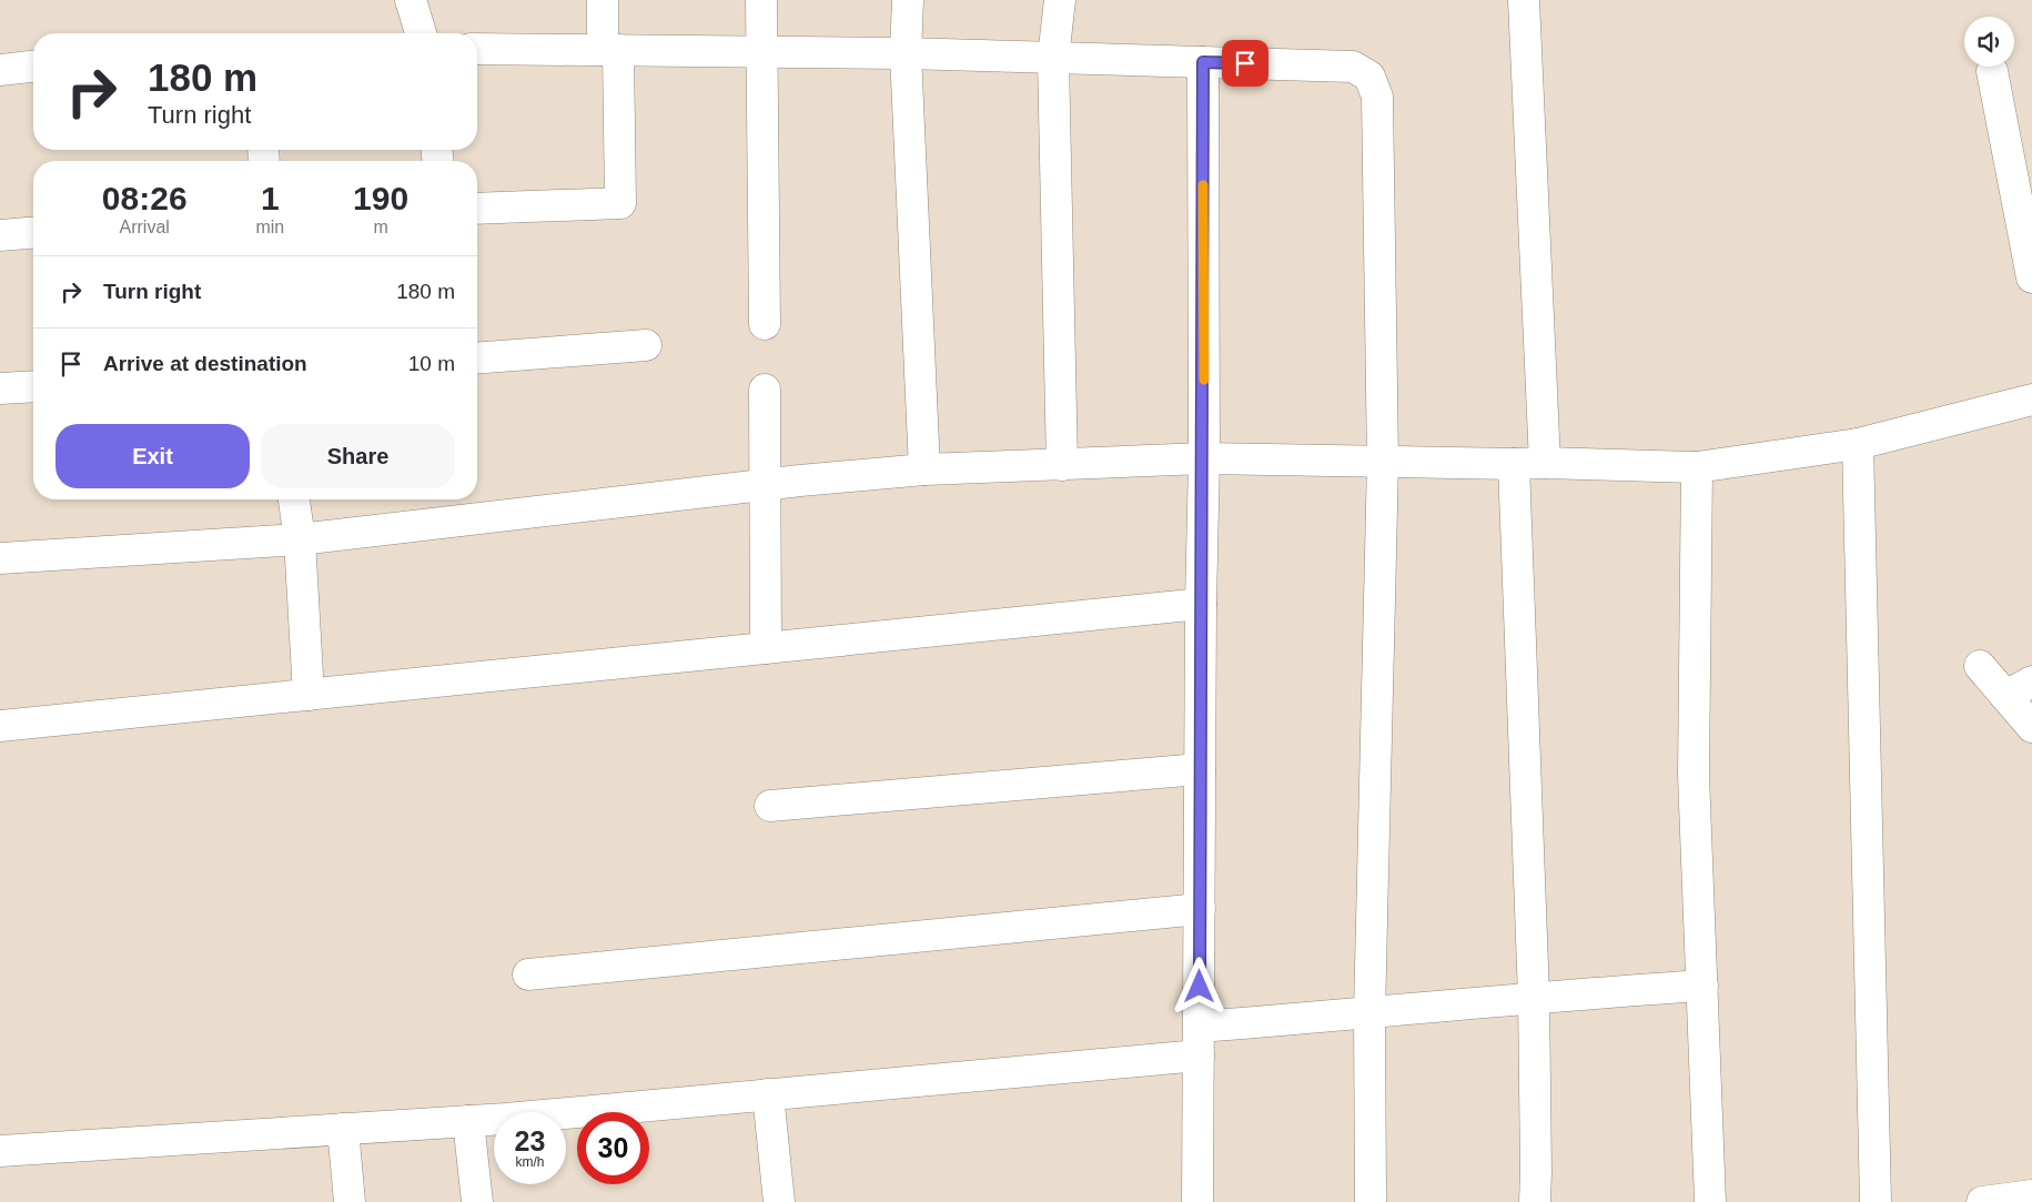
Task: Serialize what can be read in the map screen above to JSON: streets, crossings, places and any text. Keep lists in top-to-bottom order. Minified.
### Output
{"page":{"turn":["180 m","Turn right"],"eta":["08:26","Arrival","1","min","190","m"],"list":[{"name":"Turn right","value":"180 m"},{"name":"Arrive at destination","value":"10 m"}],"buttons":["Exit","Share"],"speed":"23 km/h","limit":"30"}}
